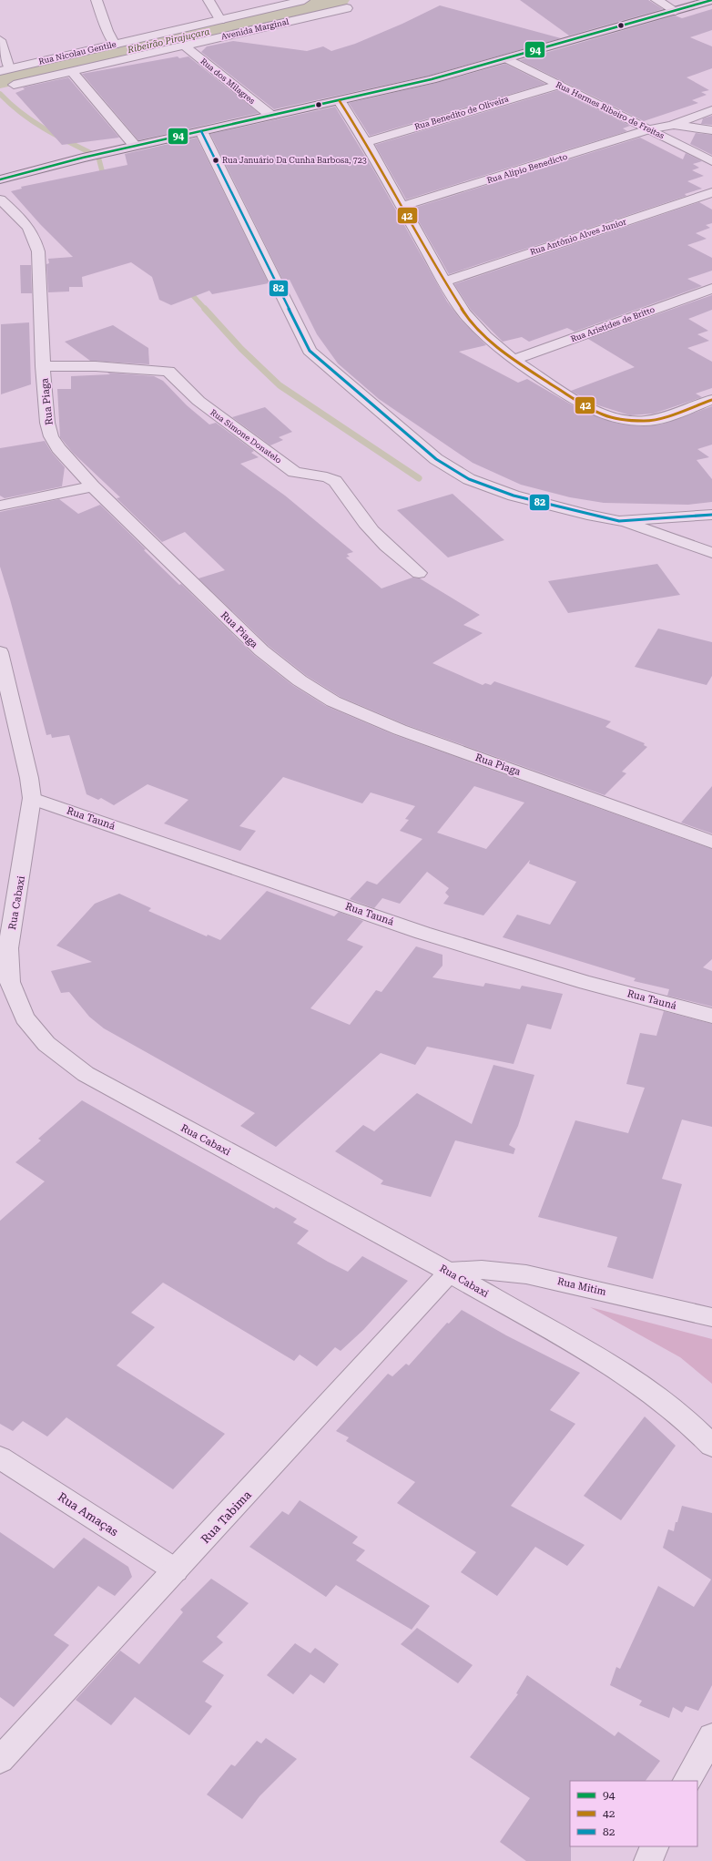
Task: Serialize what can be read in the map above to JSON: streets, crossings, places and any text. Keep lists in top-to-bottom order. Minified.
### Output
{"streets":{"street":["Avenida Marginal","Rua Nicolau Gentile","Rua dos Milagres","Rua Hermes Ribeiro de Freitas","Rua Benedito de Oliveira","Rua Alípio Benedicto","Rua Antônio Alves Junior","Rua Aristides de Britto","Rua Piaga","Rua Simone Donatelo","Rua Tauná","Rua Cabaxi","Rua Mitim","Rua Amaças","Rua Tabima"]},"crossings":[["Avenida Marginal","Rua dos Milagres"],["Rua Hermes Ribeiro de Freitas","Rua Benedito de Oliveira"],["Rua Hermes Ribeiro de Freitas","Rua Alípio Benedicto"],["Rua Piaga","Rua Simone Donatelo"],["Rua Tauná","Rua Cabaxi"],["Rua Cabaxi","Rua Mitim"],["Rua Cabaxi","Rua Tabima"],["Rua Mitim","Rua Tabima"],["Rua Amaças","Rua Tabima"]],"water":["Ribeirão Pirajuçara"],"places":["Rua Januário Da Cunha Barbosa, 723"],"lines":["transit line 94","transit line 42","transit line 82"],"legend":["94","42","82"]}
